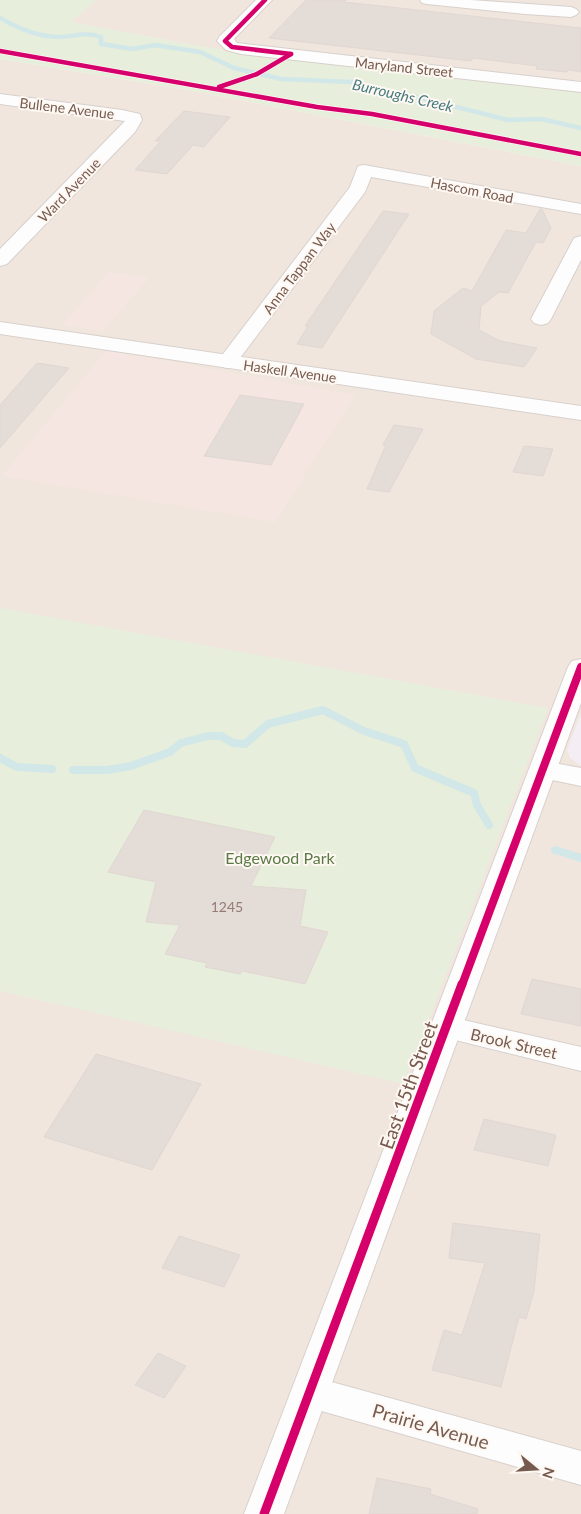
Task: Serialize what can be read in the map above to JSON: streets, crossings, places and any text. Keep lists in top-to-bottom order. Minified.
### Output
{"streets":{"street":["Maryland Street","Bullene Avenue","Ward Avenue","Hascom Road","Anna Tappan Way","Haskell Avenue","Brook Street","East 15th Street","Prairie Avenue"]},"crossings":[["Bullene Avenue","Ward Avenue"],["Hascom Road","Anna Tappan Way"],["Anna Tappan Way","Haskell Avenue"],["Brook Street","East 15th Street"],["East 15th Street","Prairie Avenue"]],"water":["Burroughs Creek"],"parks":["Edgewood Park"],"house_numbers":["1245"],"north":"right"}
